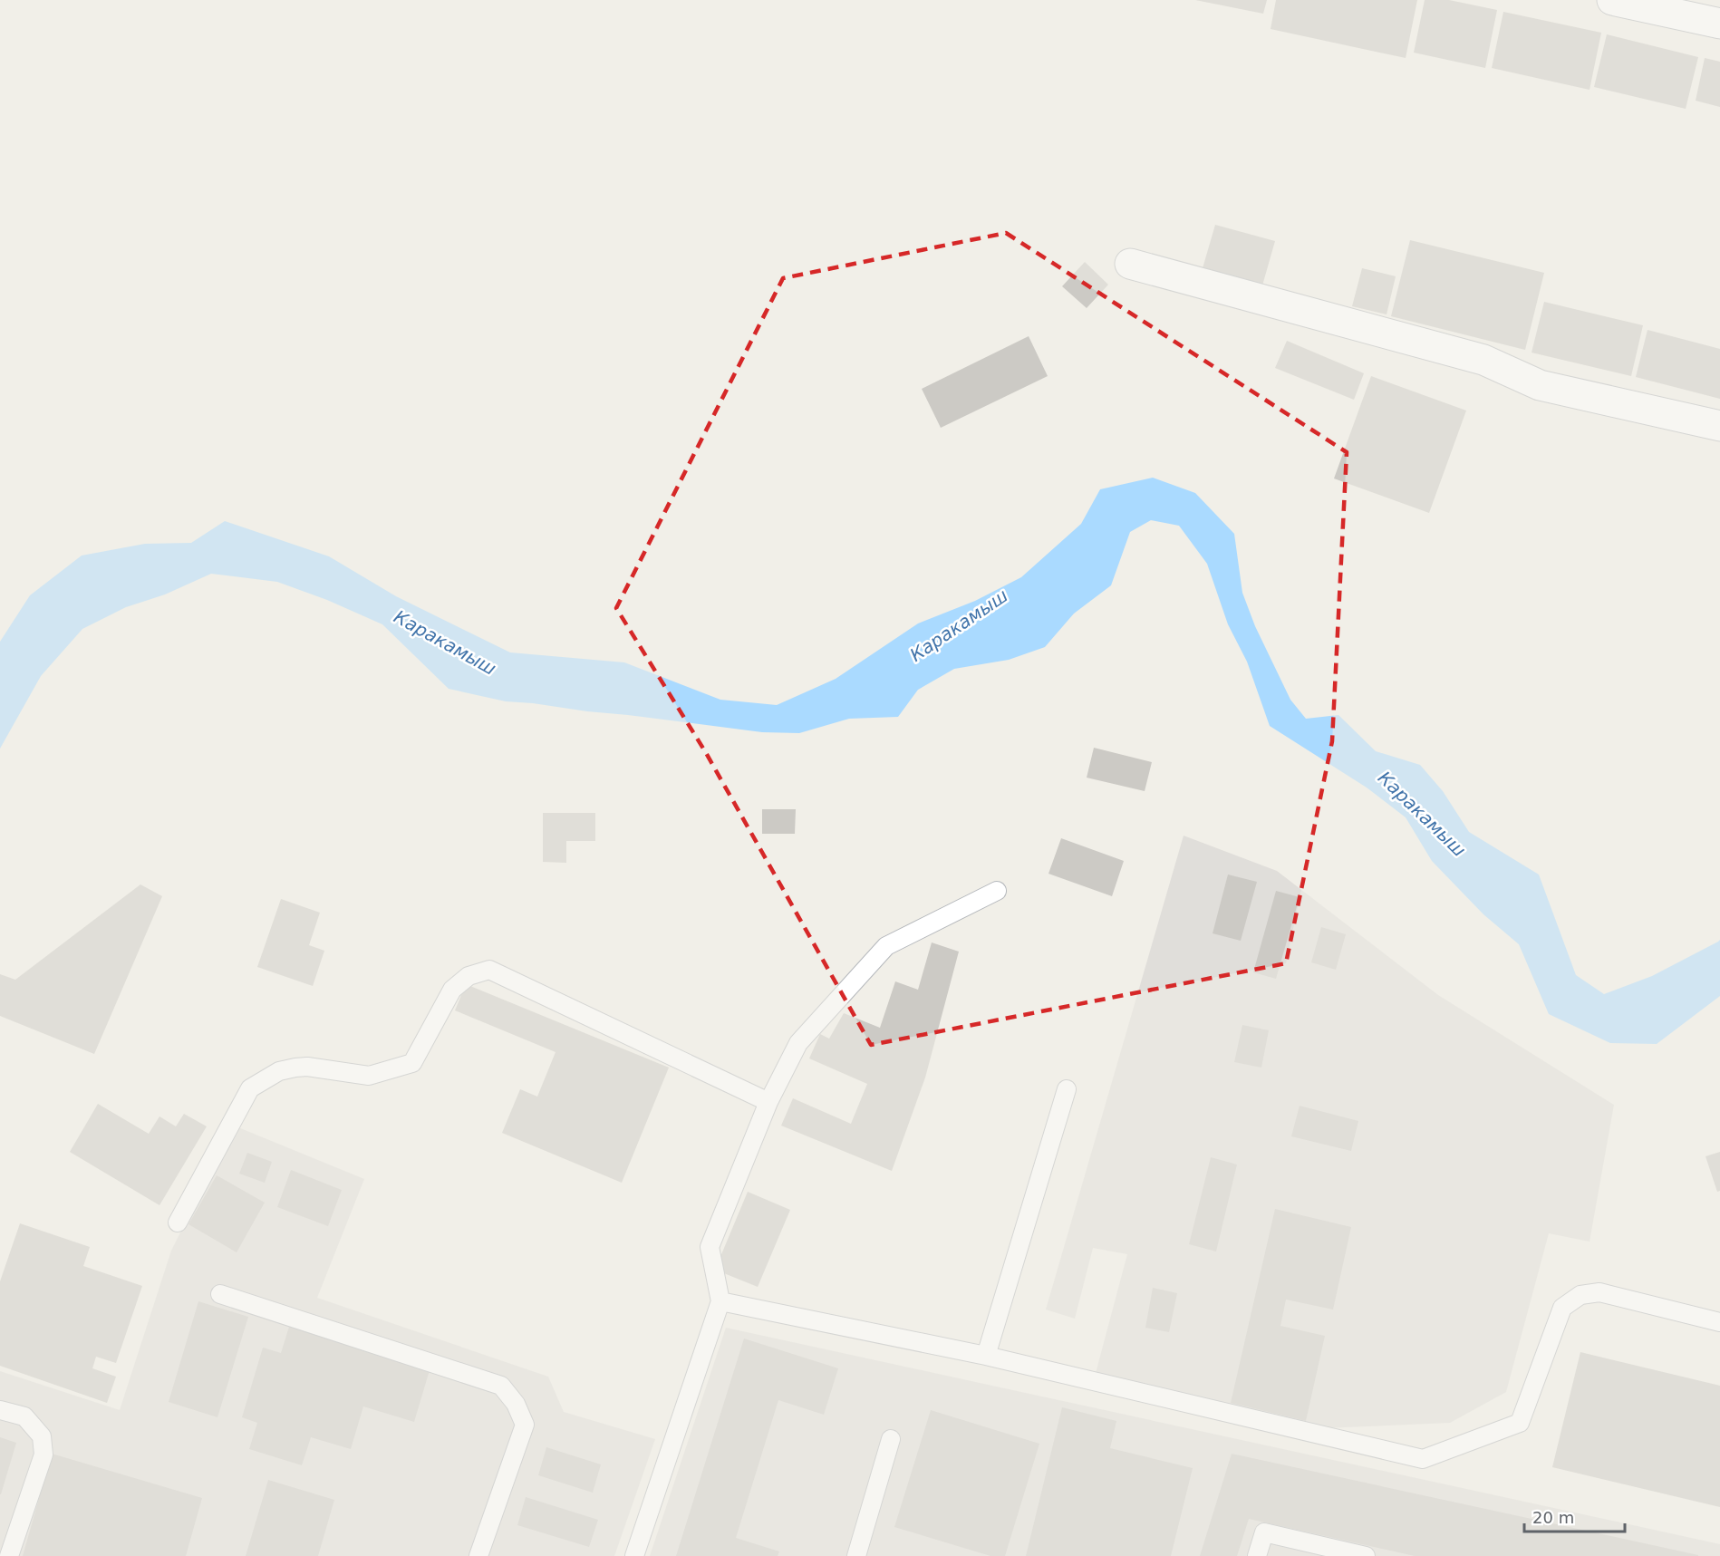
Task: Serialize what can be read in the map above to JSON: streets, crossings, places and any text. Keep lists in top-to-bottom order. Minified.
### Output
{"water":["Каракамыш"],"scale_bar":"20 m"}
